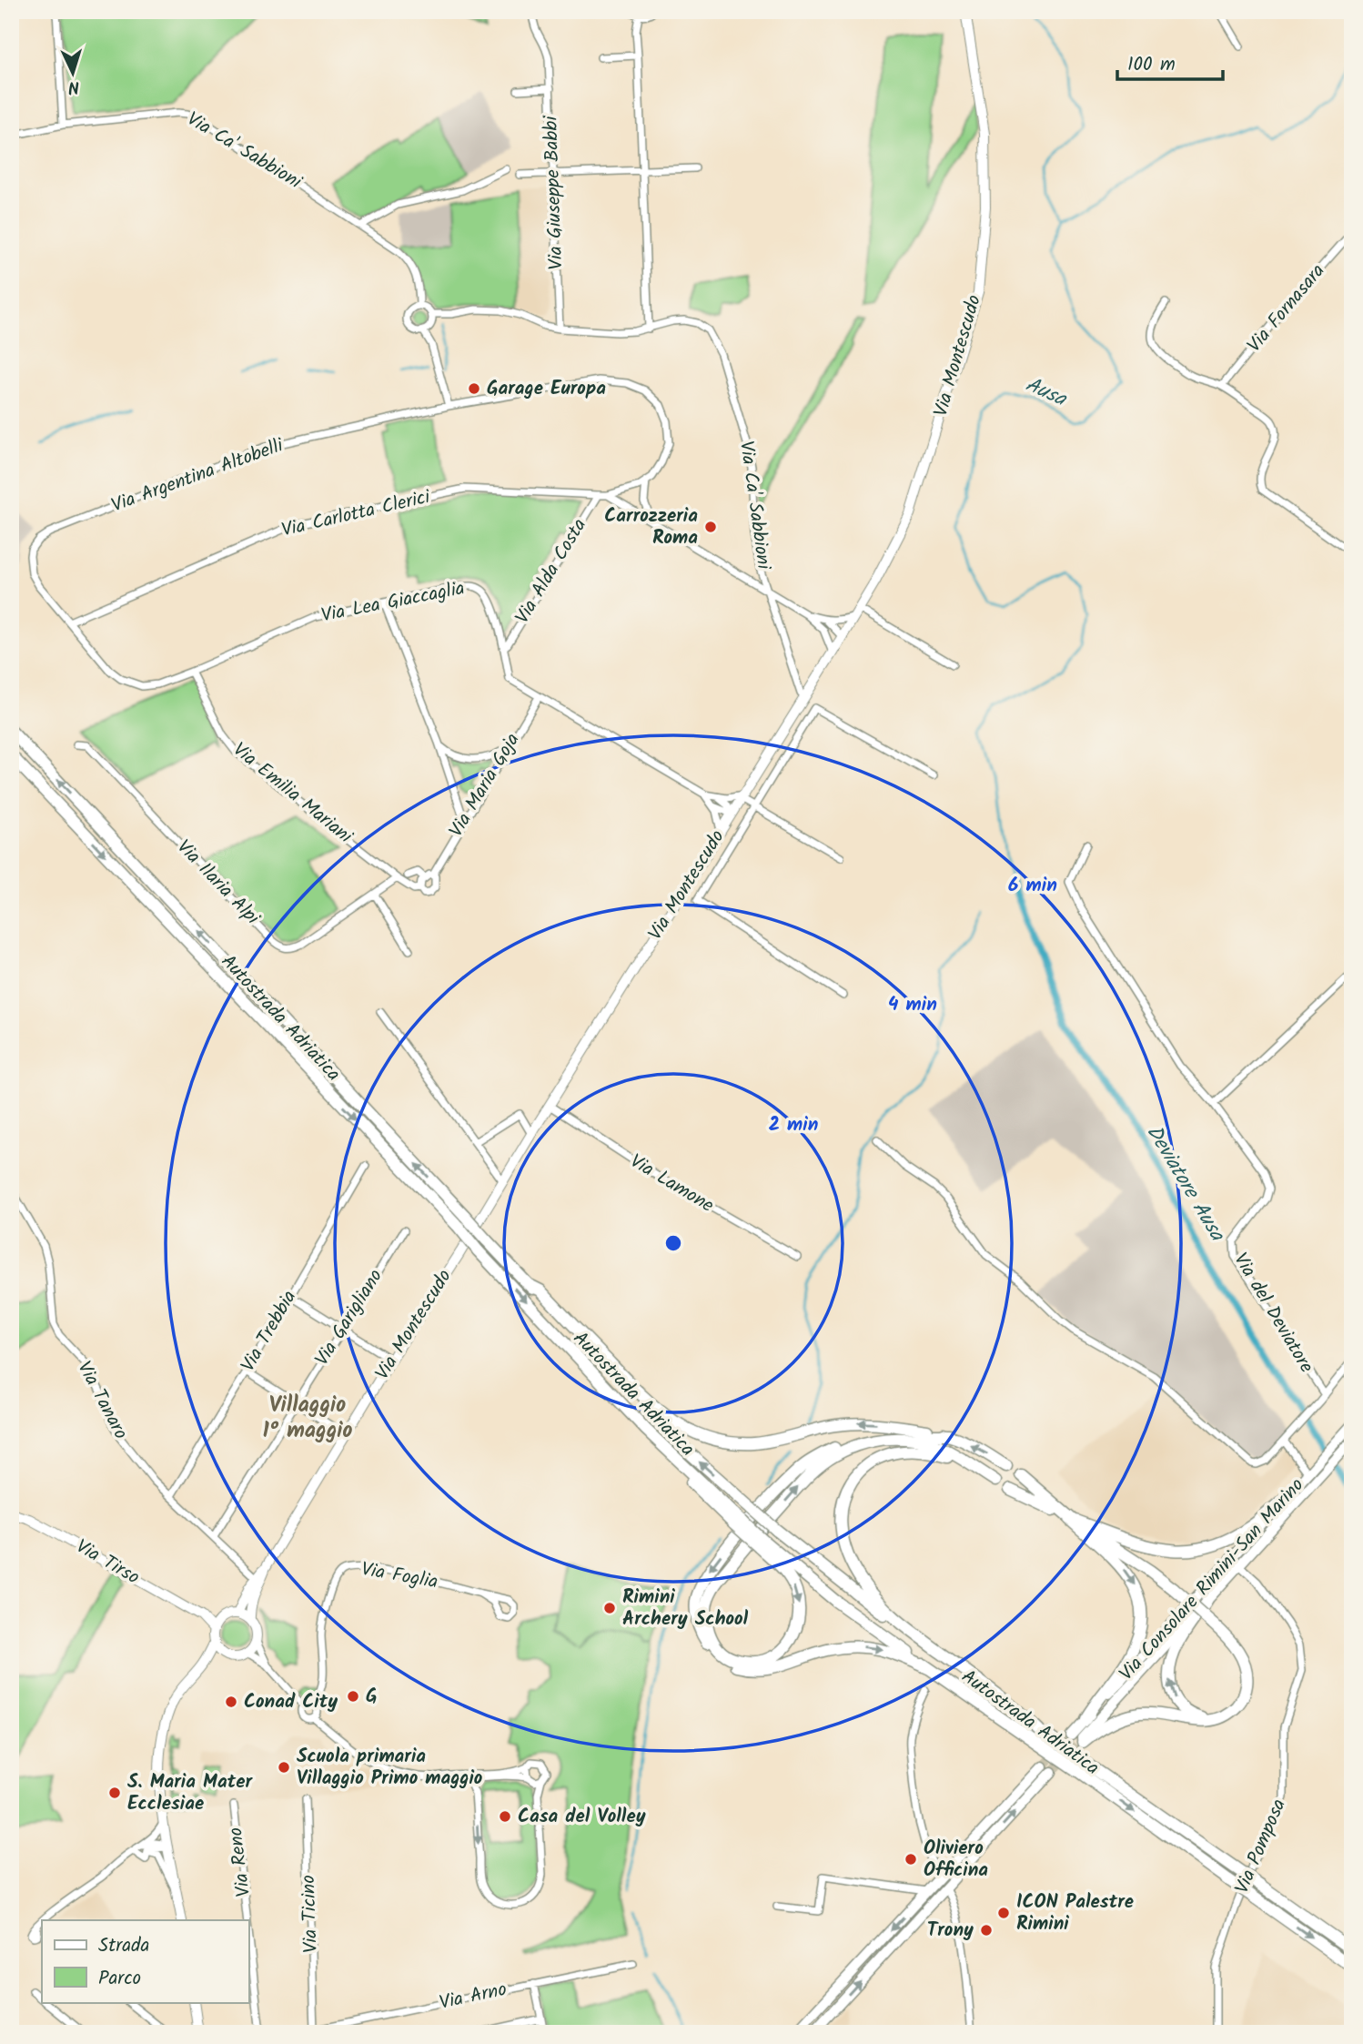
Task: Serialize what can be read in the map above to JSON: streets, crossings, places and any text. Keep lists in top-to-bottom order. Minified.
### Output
{"streets":{"highway":["Autostrada Adriatica"],"main road":["Via Consolare Rimini-San Marino"],"street":["Via Ca' Sabbioni","Via Giuseppe Babbi","Via Fornasara","Via Montescudo","Via Argentina Altobelli","Via Carlotta Clerici","Via Alda Costa","Via Lea Giaccaglia","Via Maria Goja","Via Emilia Mariani","Via Ilaria Alpi","Via Lamone","Via del Deviatore","Via Garigliano","Via Trebbia","Via Tanaro","Via Tirso","Via Foglia","Via Pomposa","Via Reno","Via Ticino","Via Arno"]},"crossings":[["Via Ca' Sabbioni","Via Giuseppe Babbi"],["Via Ca' Sabbioni","Via Montescudo"],["Via Ca' Sabbioni","Via Carlotta Clerici"],["Via Montescudo","Via Carlotta Clerici"],["Via Montescudo","Via Lea Giaccaglia"],["Via Montescudo","Via Lamone"],["Via Montescudo","Via Tanaro"],["Via Montescudo","Via Tirso"],["Via Argentina Altobelli","Via Lea Giaccaglia"],["Via Carlotta Clerici","Via Alda Costa"],["Via Carlotta Clerici","Via Lea Giaccaglia"],["Via Alda Costa","Via Lea Giaccaglia"],["Via Lea Giaccaglia","Via Maria Goja"],["Via Lea Giaccaglia","Via Emilia Mariani"],["Via Maria Goja","Via Emilia Mariani"],["Via Emilia Mariani","Via Ilaria Alpi"],["Via Garigliano","Via Tanaro"],["Via Trebbia","Via Tanaro"],["Via Consolare Rimini-San Marino","Via Pomposa"],["Via Ticino","Via Arno"]],"districts":["Villaggio 1° maggio"],"water":["Ausa","Deviatore Ausa"],"places":["Garage Europa","Carrozzeria Roma","Rimini Archery School","G","Conad City","Scuola primaria Villaggio Primo maggio","S. Maria Mater Ecclesiae","Casa del Volley","Oliviero Officina","ICON Palestre Rimini","Trony"],"legend":["Strada","Parco"],"scale_bar":"100 m","north":"bottom","rings":["6 min","4 min","2 min"]}
